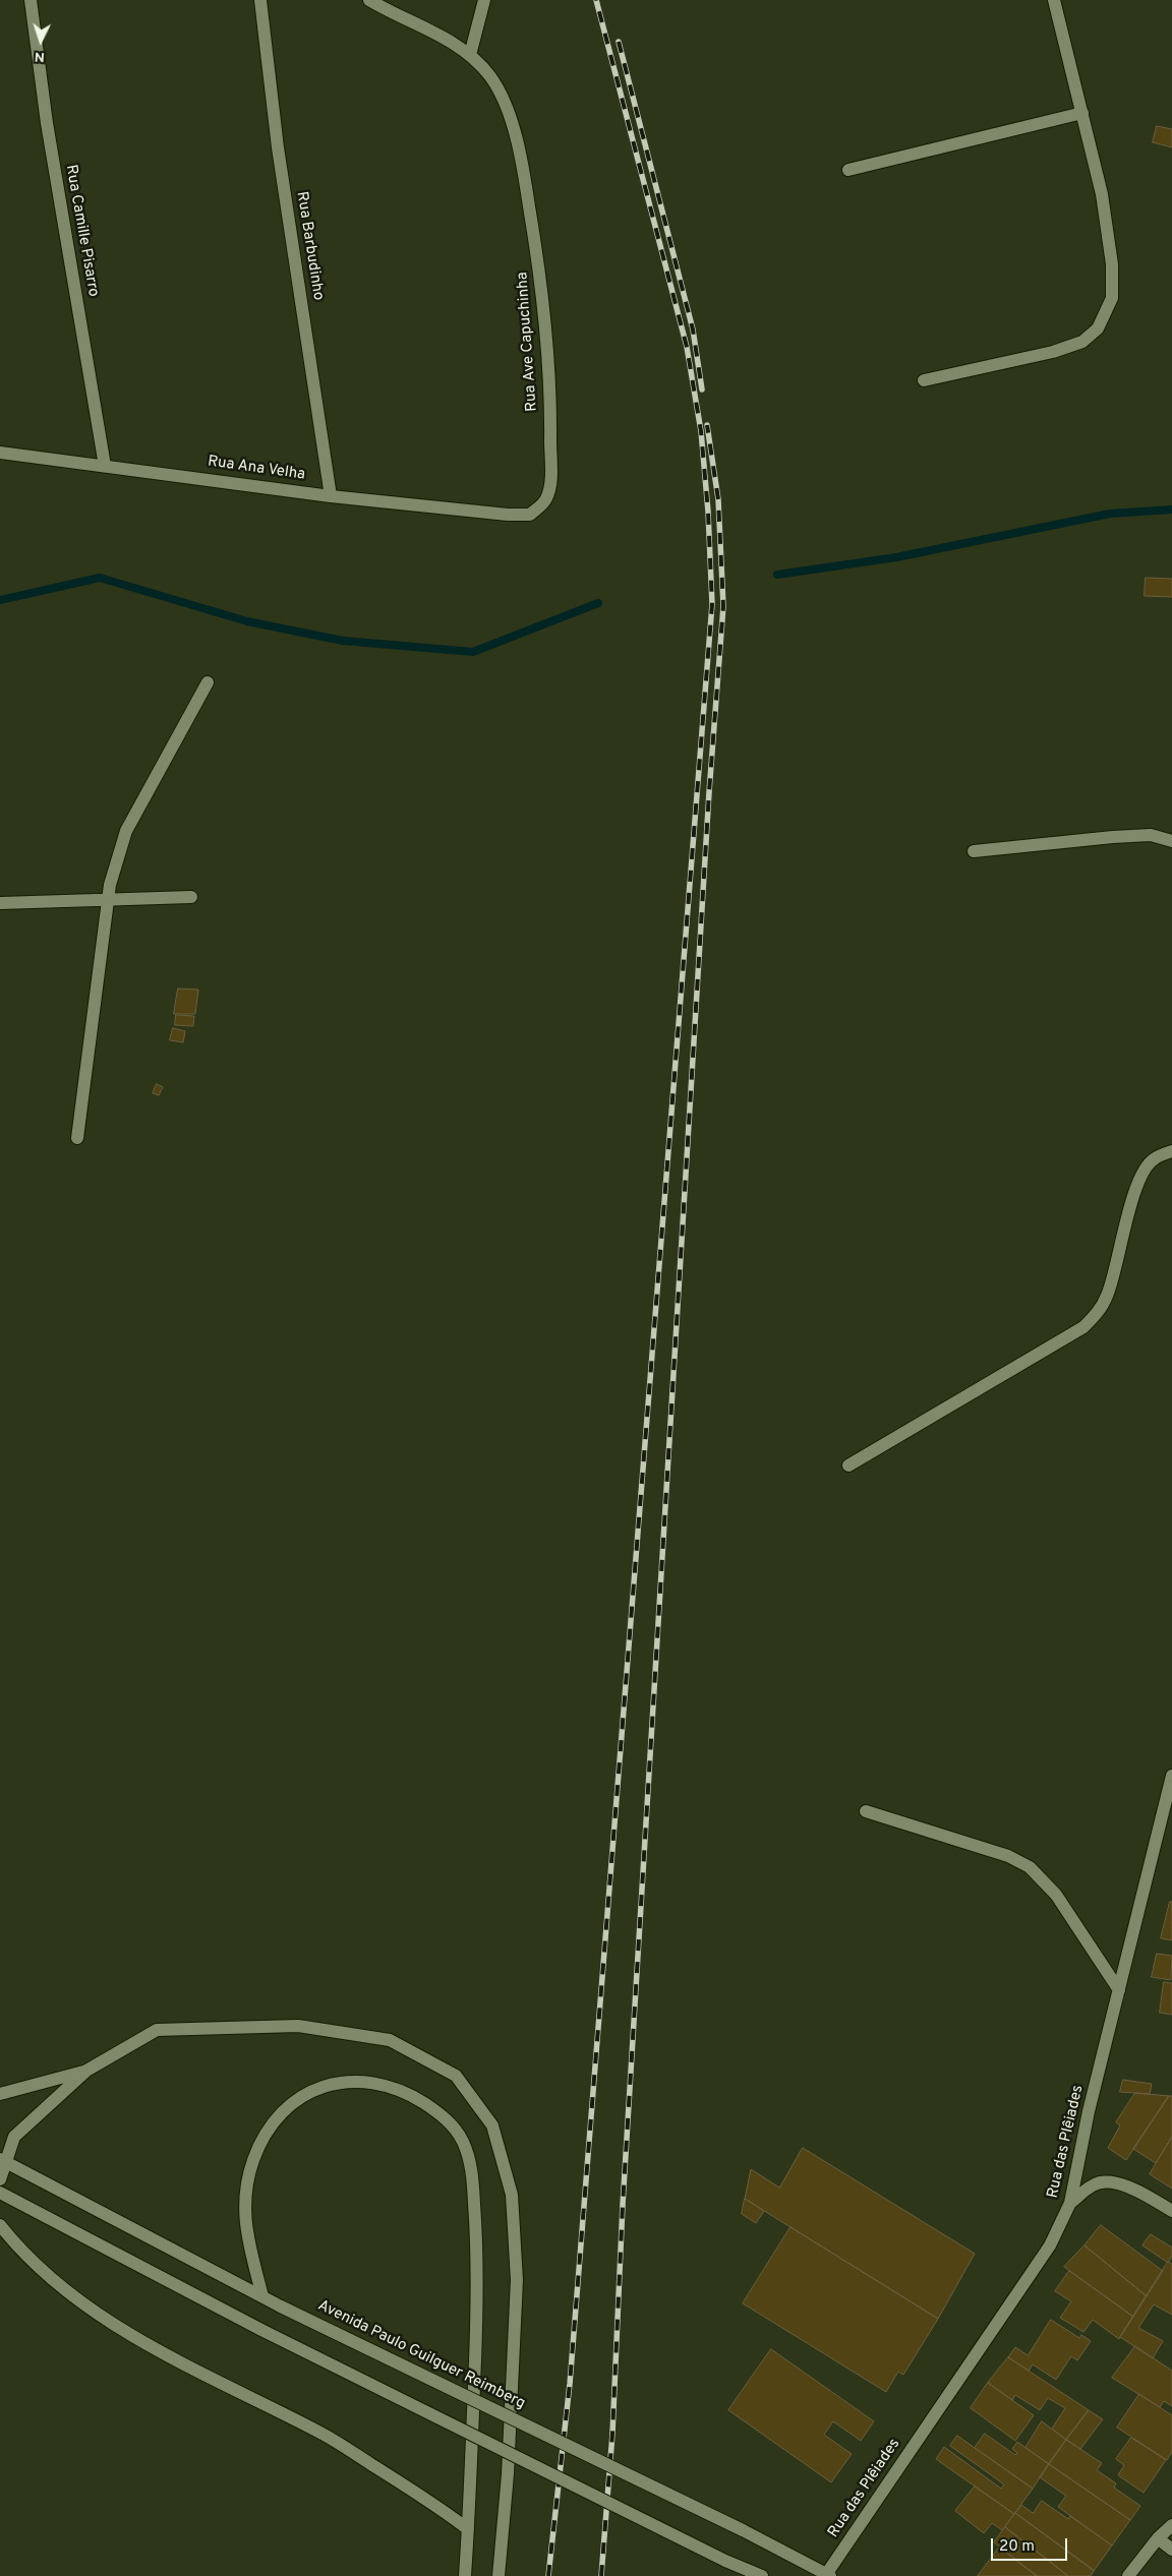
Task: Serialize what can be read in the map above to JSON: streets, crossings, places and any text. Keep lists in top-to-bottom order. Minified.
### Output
{"streets":{"street":["Rua Camille Pisarro","Rua Barbudinho","Rua Ave Capuchinha","Rua Ana Velha","Rua das Plêiades","Avenida Paulo Guilguer Reimberg"]},"crossings":[["Rua Camille Pisarro","Rua Ana Velha"],["Rua Barbudinho","Rua Ana Velha"],["Rua Ave Capuchinha","Rua Ana Velha"],["Rua das Plêiades","Avenida Paulo Guilguer Reimberg"]],"scale_bar":"20 m","north":"bottom"}
